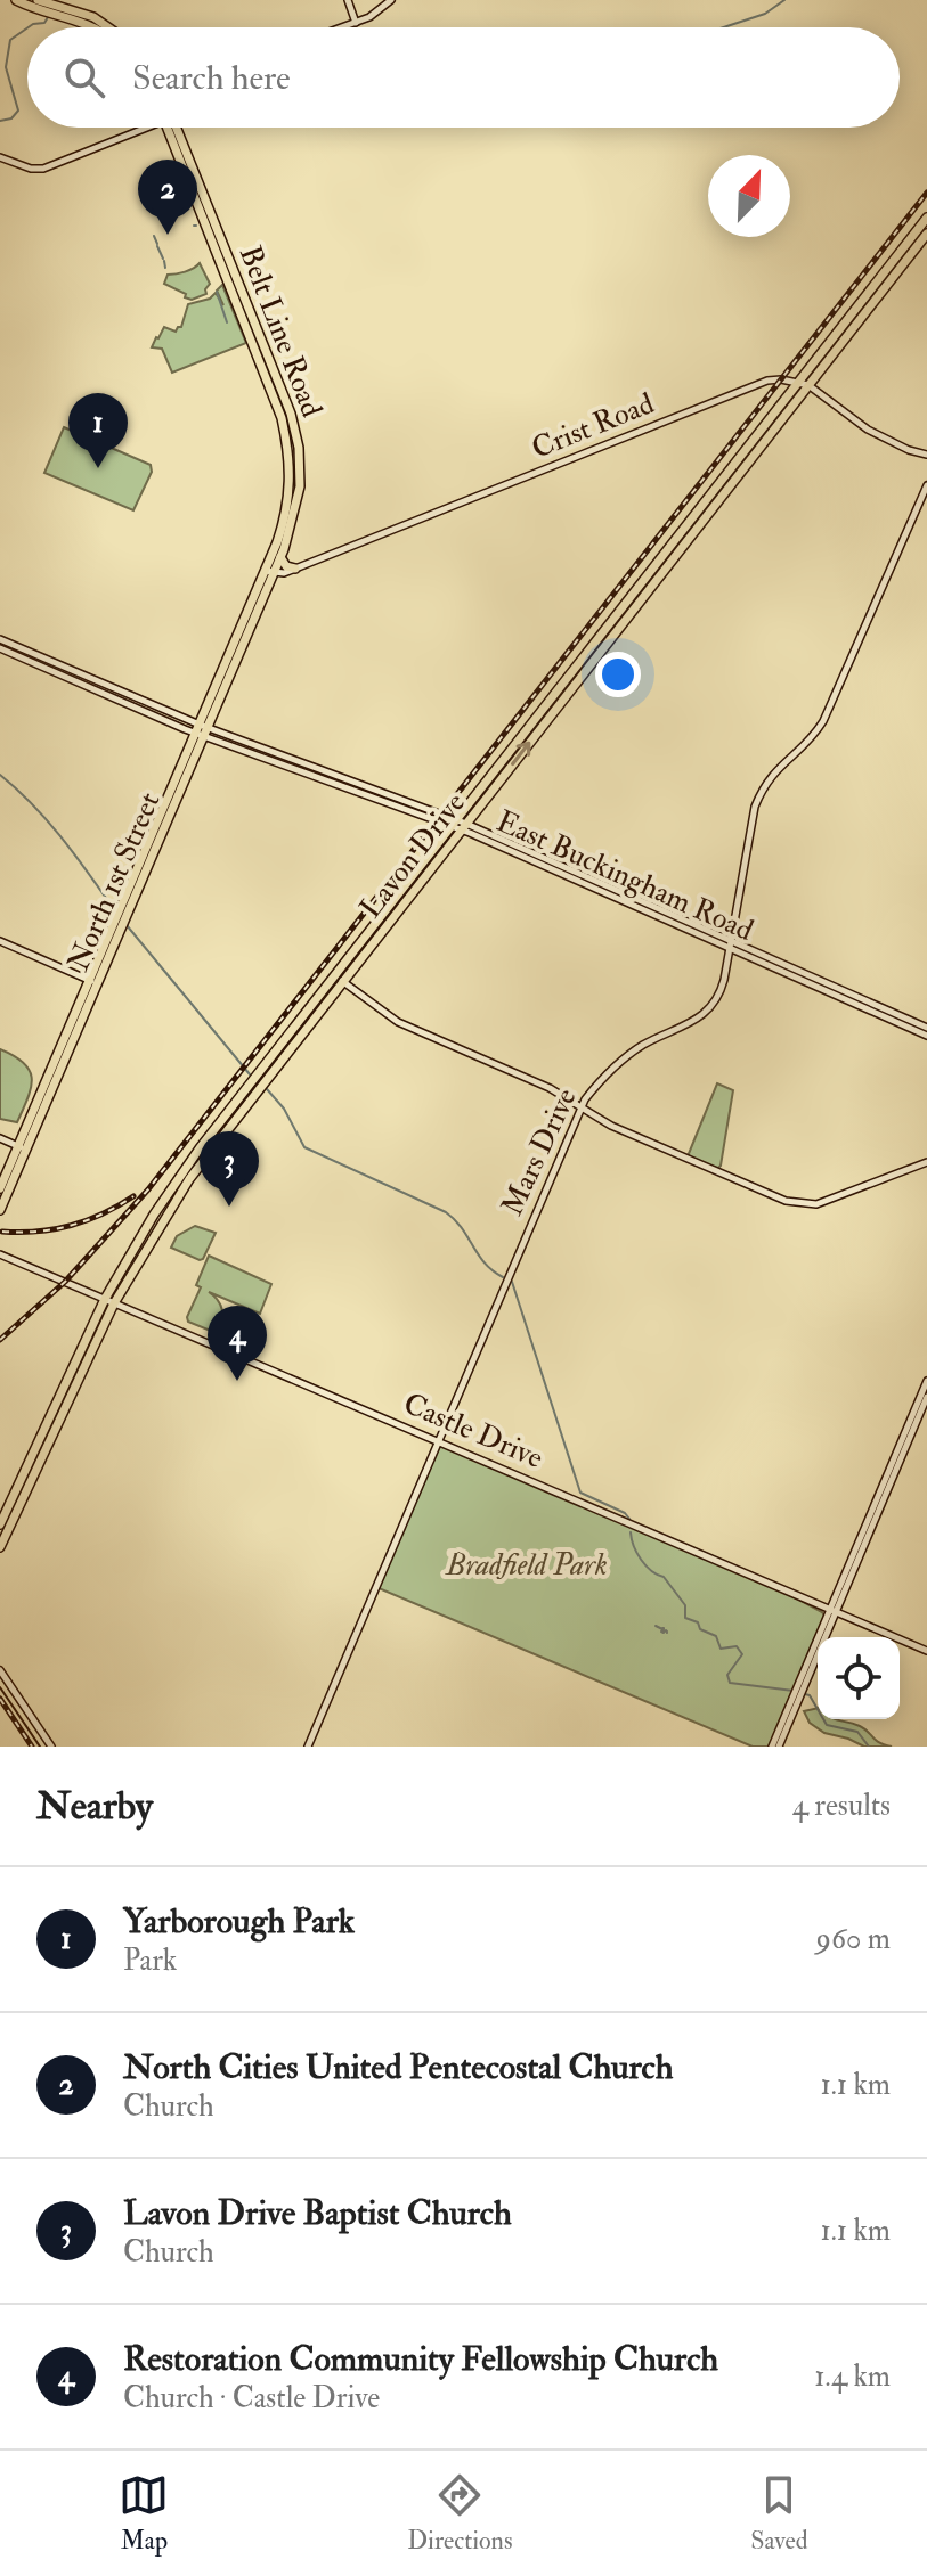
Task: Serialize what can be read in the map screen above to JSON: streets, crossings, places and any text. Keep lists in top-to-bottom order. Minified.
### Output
{"streets":{"main road":["Belt Line Road","Lavon Drive","North 1st Street"],"street":["Crist Road","East Buckingham Road","Mars Drive","Castle Drive"]},"crossings":[["Belt Line Road","Crist Road"],["Belt Line Road","North 1st Street"],["Crist Road","Lavon Drive"],["Crist Road","North 1st Street"],["Lavon Drive","East Buckingham Road"],["Lavon Drive","Castle Drive"],["East Buckingham Road","North 1st Street"],["East Buckingham Road","Mars Drive"],["Mars Drive","Castle Drive"]],"parks":["Bradfield Park"],"north":"top right","page":{"search":"Search here","pins":["2","1","3","4"],"heading":["Nearby","4 results"],"list":[{"mark":"1","name":"Yarborough Park","note":"Park","value":"960 m"},{"mark":"2","name":"North Cities United Pentecostal Church","note":"Church","value":"1.1 km"},{"mark":"3","name":"Lavon Drive Baptist Church","note":"Church","value":"1.1 km"},{"mark":"4","name":"Restoration Community Fellowship Church","note":"Church · Castle Drive","value":"1.4 km"}],"nav":["Map","Directions","Saved"]}}
